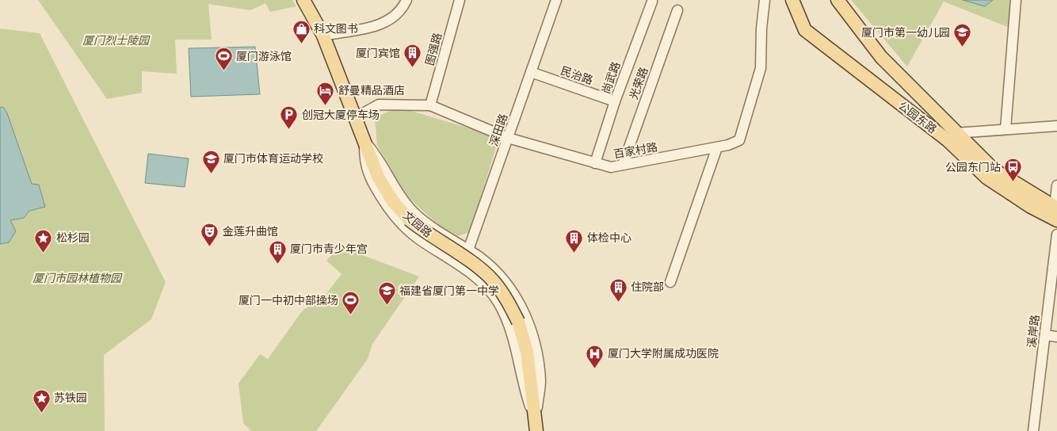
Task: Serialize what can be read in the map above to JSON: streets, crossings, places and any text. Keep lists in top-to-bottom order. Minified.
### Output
{"streets":{"main road":["公园东路","文园路"],"street":["图强路","民治路","尚武路","光荣路","深田路","百家村路","溪岸路"]},"crossings":[["图强路","百家村路"],["民治路","尚武路"],["民治路","深田路"],["尚武路","百家村路"],["光荣路","百家村路"],["深田路","百家村路"],["百家村路","文园路"]],"parks":["厦门烈士陵园","厦门市园林植物园"],"places":{"shop":["科文图书"],"school or university":["厦门市第一幼儿园","厦门市体育运动学校","福建省厦门第一中学"],"building":["厦门宾馆","体检中心","厦门市青少年宫","住院部"],"sports":["厦门游泳馆","厦门一中初中部操场"],"hotel":["舒曼精品酒店"],"parking":["创冠大厦停车场"],"bus stop":["公园东门站"],"theatre":["金莲升曲馆"],"place":["松杉园","苏铁园"],"hospital":["厦门大学附属成功医院"]}}
